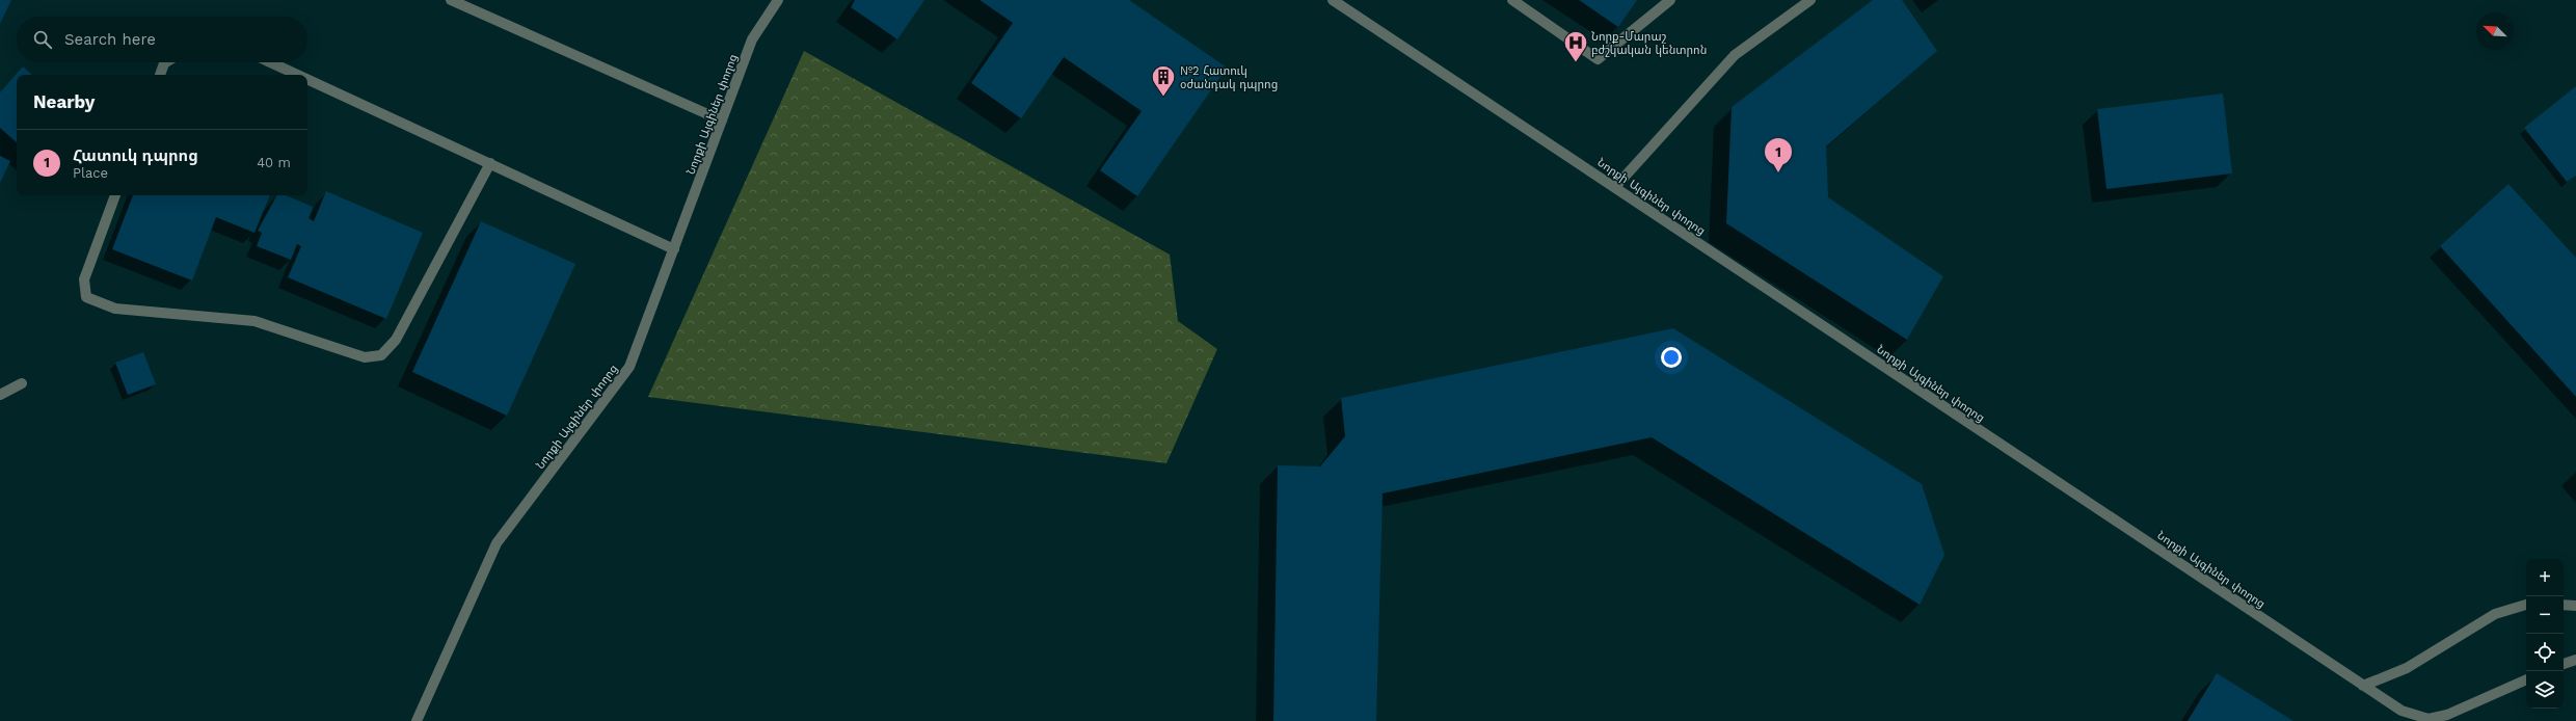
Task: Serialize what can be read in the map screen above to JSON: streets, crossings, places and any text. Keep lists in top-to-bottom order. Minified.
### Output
{"streets":{"street":["Նորքի Այգիներ փողոց"]},"places":{"hospital":["Նորք-Մարաշ բժշկական կենտրոն"],"building":["№2 Հատուկ օժանդակ դպրոց"]},"north":"top left","page":{"search":"Search here","heading":"Nearby","list":[{"mark":"1","name":"Հատուկ դպրոց","note":"Place","value":"40 m"}],"pins":"1","map_buttons":["+","−"]}}
